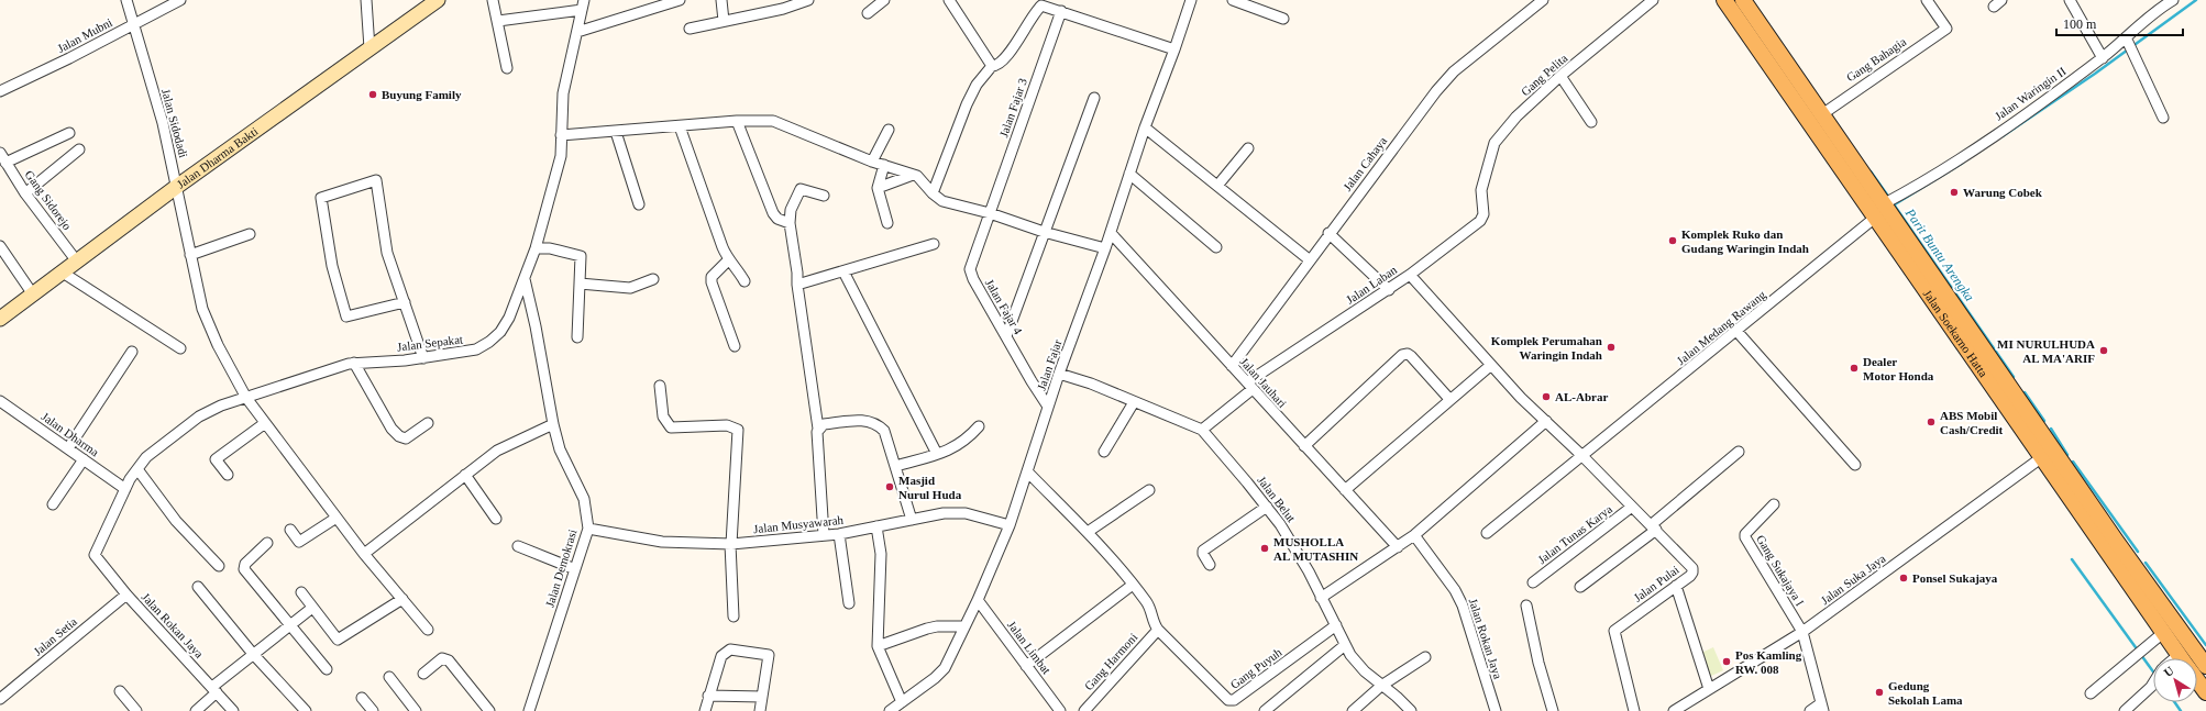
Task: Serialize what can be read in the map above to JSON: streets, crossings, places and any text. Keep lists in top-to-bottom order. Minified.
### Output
{"streets":{"main road":["Jalan Dharma Bakti","Jalan Soekarno Hatta"],"street":["Jalan Mubni","Gang Bahagia","Gang Pelita","Jalan Waringin II","Jalan Fajar 3","Jalan Sidodadi","Jalan Cahaya","Gang Sidorejo","Jalan Laban","Jalan Fajar 4","Jalan Medang Rawang","Jalan Sepakat","Jalan Fajar","Jalan Jauhari","Jalan Dharma","Jalan Belut","Jalan Musyawarah","Jalan Tunas Karya","Jalan Demokrasi","Gang Sukajaya I","Jalan Suka Jaya","Jalan Pulai","Jalan Rokan Jaya","Jalan Setia","Jalan Limbat","Gang Harmoni","Gang Puyuh"]},"crossings":[["Jalan Mubni","Jalan Sidodadi"],["Gang Bahagia","Jalan Soekarno Hatta"],["Gang Pelita","Jalan Laban"],["Jalan Waringin II","Jalan Medang Rawang"],["Jalan Waringin II","Jalan Soekarno Hatta"],["Jalan Fajar 3","Jalan Fajar 4"],["Jalan Sidodadi","Jalan Dharma Bakti"],["Jalan Sidodadi","Jalan Sepakat"],["Jalan Dharma Bakti","Gang Sidorejo"],["Jalan Cahaya","Jalan Jauhari"],["Jalan Laban","Jalan Jauhari"],["Jalan Laban","Jalan Belut"],["Jalan Laban","Jalan Pulai"],["Jalan Fajar 4","Jalan Fajar"],["Jalan Medang Rawang","Jalan Soekarno Hatta"],["Jalan Medang Rawang","Jalan Pulai"],["Jalan Soekarno Hatta","Jalan Suka Jaya"],["Jalan Sepakat","Jalan Dharma"],["Jalan Sepakat","Jalan Demokrasi"],["Jalan Sepakat","Jalan Rokan Jaya"],["Jalan Fajar","Jalan Jauhari"],["Jalan Fajar","Jalan Belut"],["Jalan Fajar","Jalan Musyawarah"],["Jalan Fajar","Jalan Limbat"],["Jalan Belut","Gang Puyuh"],["Jalan Musyawarah","Jalan Demokrasi"],["Jalan Tunas Karya","Jalan Pulai"],["Gang Sukajaya I","Jalan Suka Jaya"],["Jalan Rokan Jaya","Jalan Setia"],["Gang Harmoni","Gang Puyuh"]],"water":["Parit Buntu Arengka"],"places":["Buyung Family","Warung Cobek","Komplek Ruko dan Gudang Waringin Indah","Komplek Perumahan Waringin Indah","MI NURULHUDA AL MA'ARIF","Dealer Motor Honda","AL-Abrar","ABS Mobil Cash/Credit","Masjid Nurul Huda","MUSHOLLA AL MUTASHIN","Ponsel Sukajaya","Pos Kamling RW. 008","Gedung Sekolah Lama"],"scale_bar":"100 m","north":"top left"}
